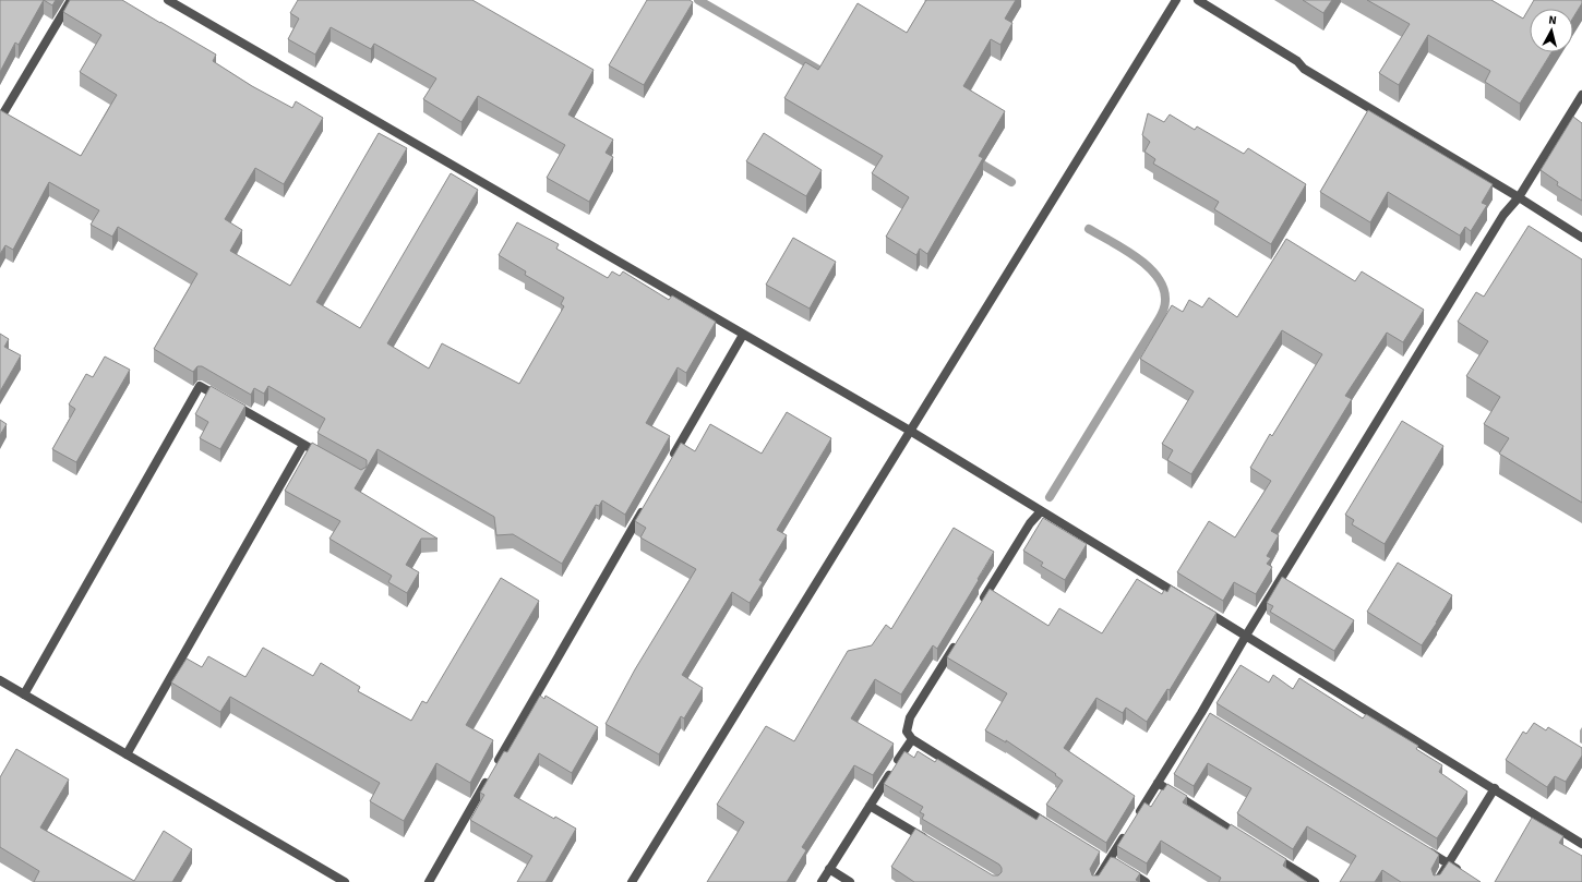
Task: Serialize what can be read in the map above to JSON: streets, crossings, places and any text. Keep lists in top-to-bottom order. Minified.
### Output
{"north":"top"}
